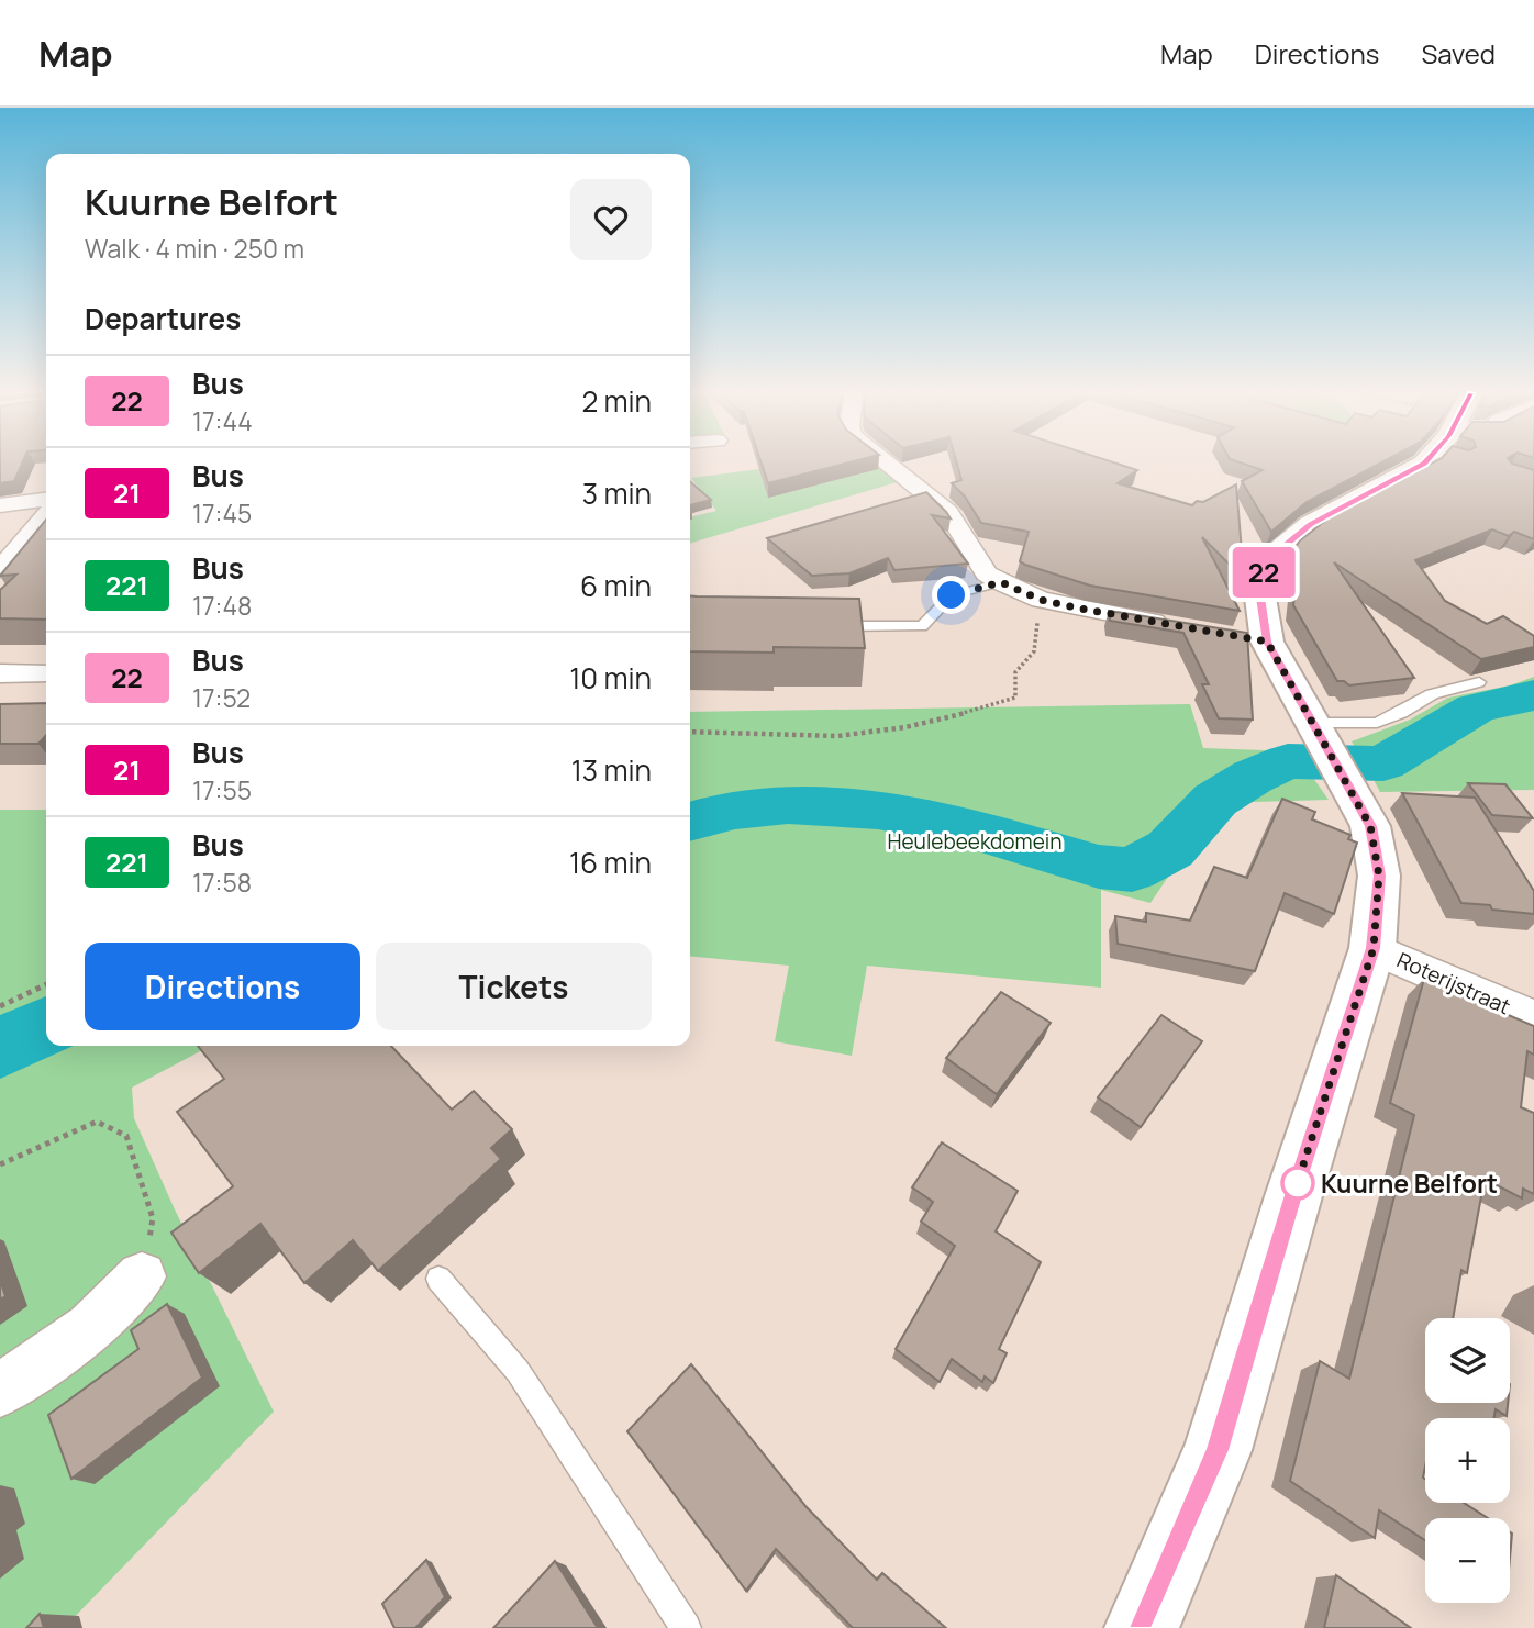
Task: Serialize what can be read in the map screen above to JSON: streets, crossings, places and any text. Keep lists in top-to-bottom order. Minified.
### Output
{"streets":{"street":["Roterijstraat"]},"parks":["Heulebeekdomein"],"places":["Kuurne Belfort"],"lines":["bus line 22"],"page":{"header":"Map","nav":["Map","Directions","Saved"],"on_map":"22","heading":[["Kuurne Belfort","Walk · 4 min · 250 m"],"Departures"],"list":[{"mark":"22","name":"Bus","note":"17:44","value":"2 min"},{"mark":"21","name":"Bus","note":"17:45","value":"3 min"},{"mark":"221","name":"Bus","note":"17:48","value":"6 min"},{"mark":"22","name":"Bus","note":"17:52","value":"10 min"},{"mark":"21","name":"Bus","note":"17:55","value":"13 min"},{"mark":"221","name":"Bus","note":"17:58","value":"16 min"}],"buttons":["Directions","Tickets"],"map_buttons":["+","−"]}}
